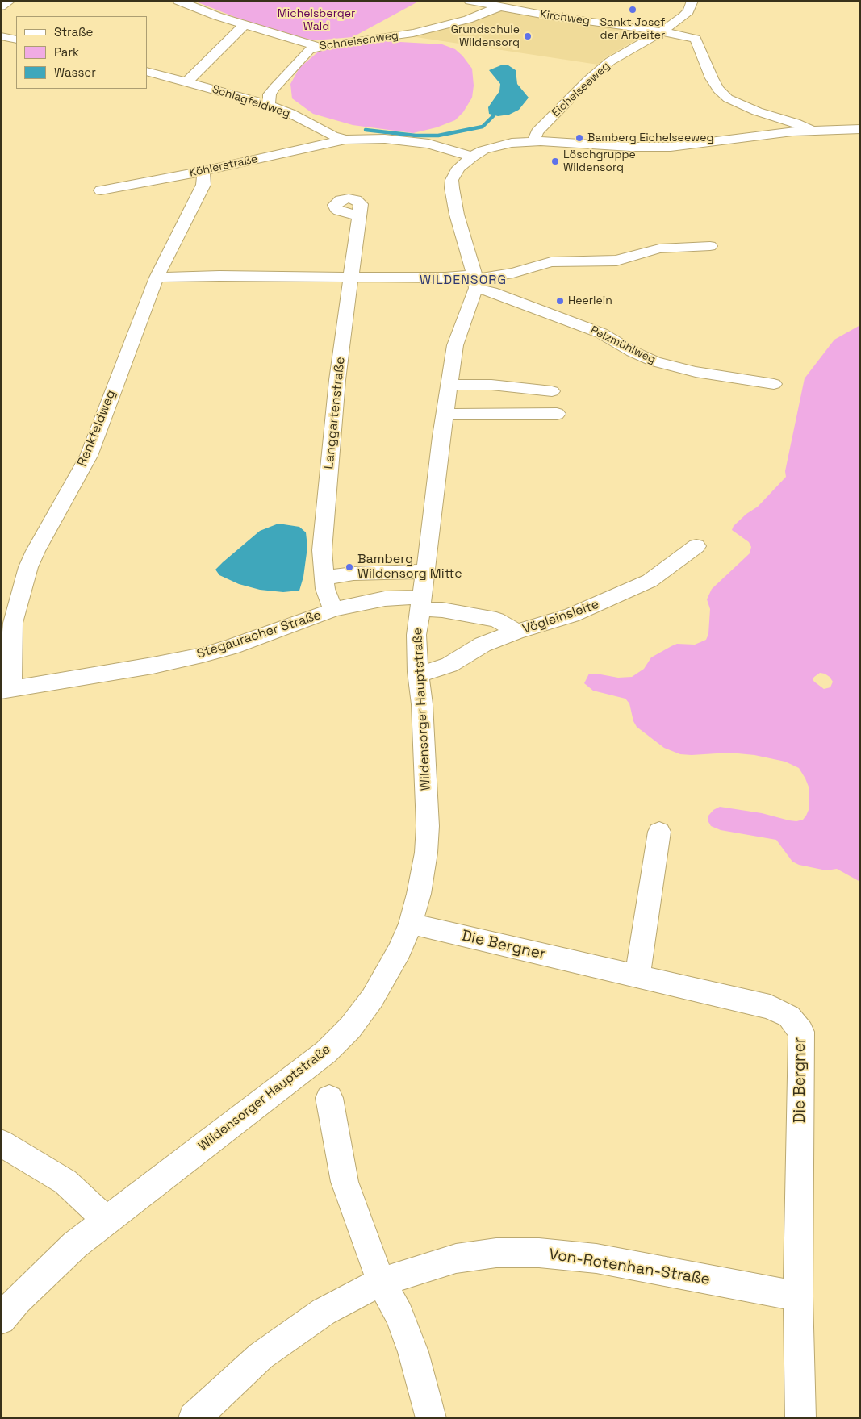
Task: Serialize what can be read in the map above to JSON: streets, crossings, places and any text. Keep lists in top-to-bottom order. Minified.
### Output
{"streets":{"street":["Kirchweg","Schneisenweg","Eichelseeweg","Schlagfeldweg","Köhlerstraße","Pelzmühlweg","Langgartenstraße","Renkfeldweg","Vögleinsleite","Stegauracher Straße","Wildensorger Hauptstraße","Die Bergner","Von-Rotenhan-Straße"]},"crossings":[["Kirchweg","Schneisenweg"],["Kirchweg","Eichelseeweg"],["Schneisenweg","Schlagfeldweg"],["Schlagfeldweg","Köhlerstraße"],["Köhlerstraße","Renkfeldweg"],["Pelzmühlweg","Wildensorger Hauptstraße"],["Langgartenstraße","Stegauracher Straße"],["Renkfeldweg","Stegauracher Straße"],["Vögleinsleite","Stegauracher Straße"],["Vögleinsleite","Wildensorger Hauptstraße"],["Stegauracher Straße","Wildensorger Hauptstraße"],["Wildensorger Hauptstraße","Die Bergner"],["Die Bergner","Von-Rotenhan-Straße"]],"districts":["WILDENSORG"],"parks":["Michelsberger Wald"],"places":["Sankt Josef der Arbeiter","Grundschule Wildensorg","Bamberg Eichelseeweg","Löschgruppe Wildensorg","Heerlein","Bamberg Wildensorg Mitte"],"legend":["Straße","Park","Wasser"]}
